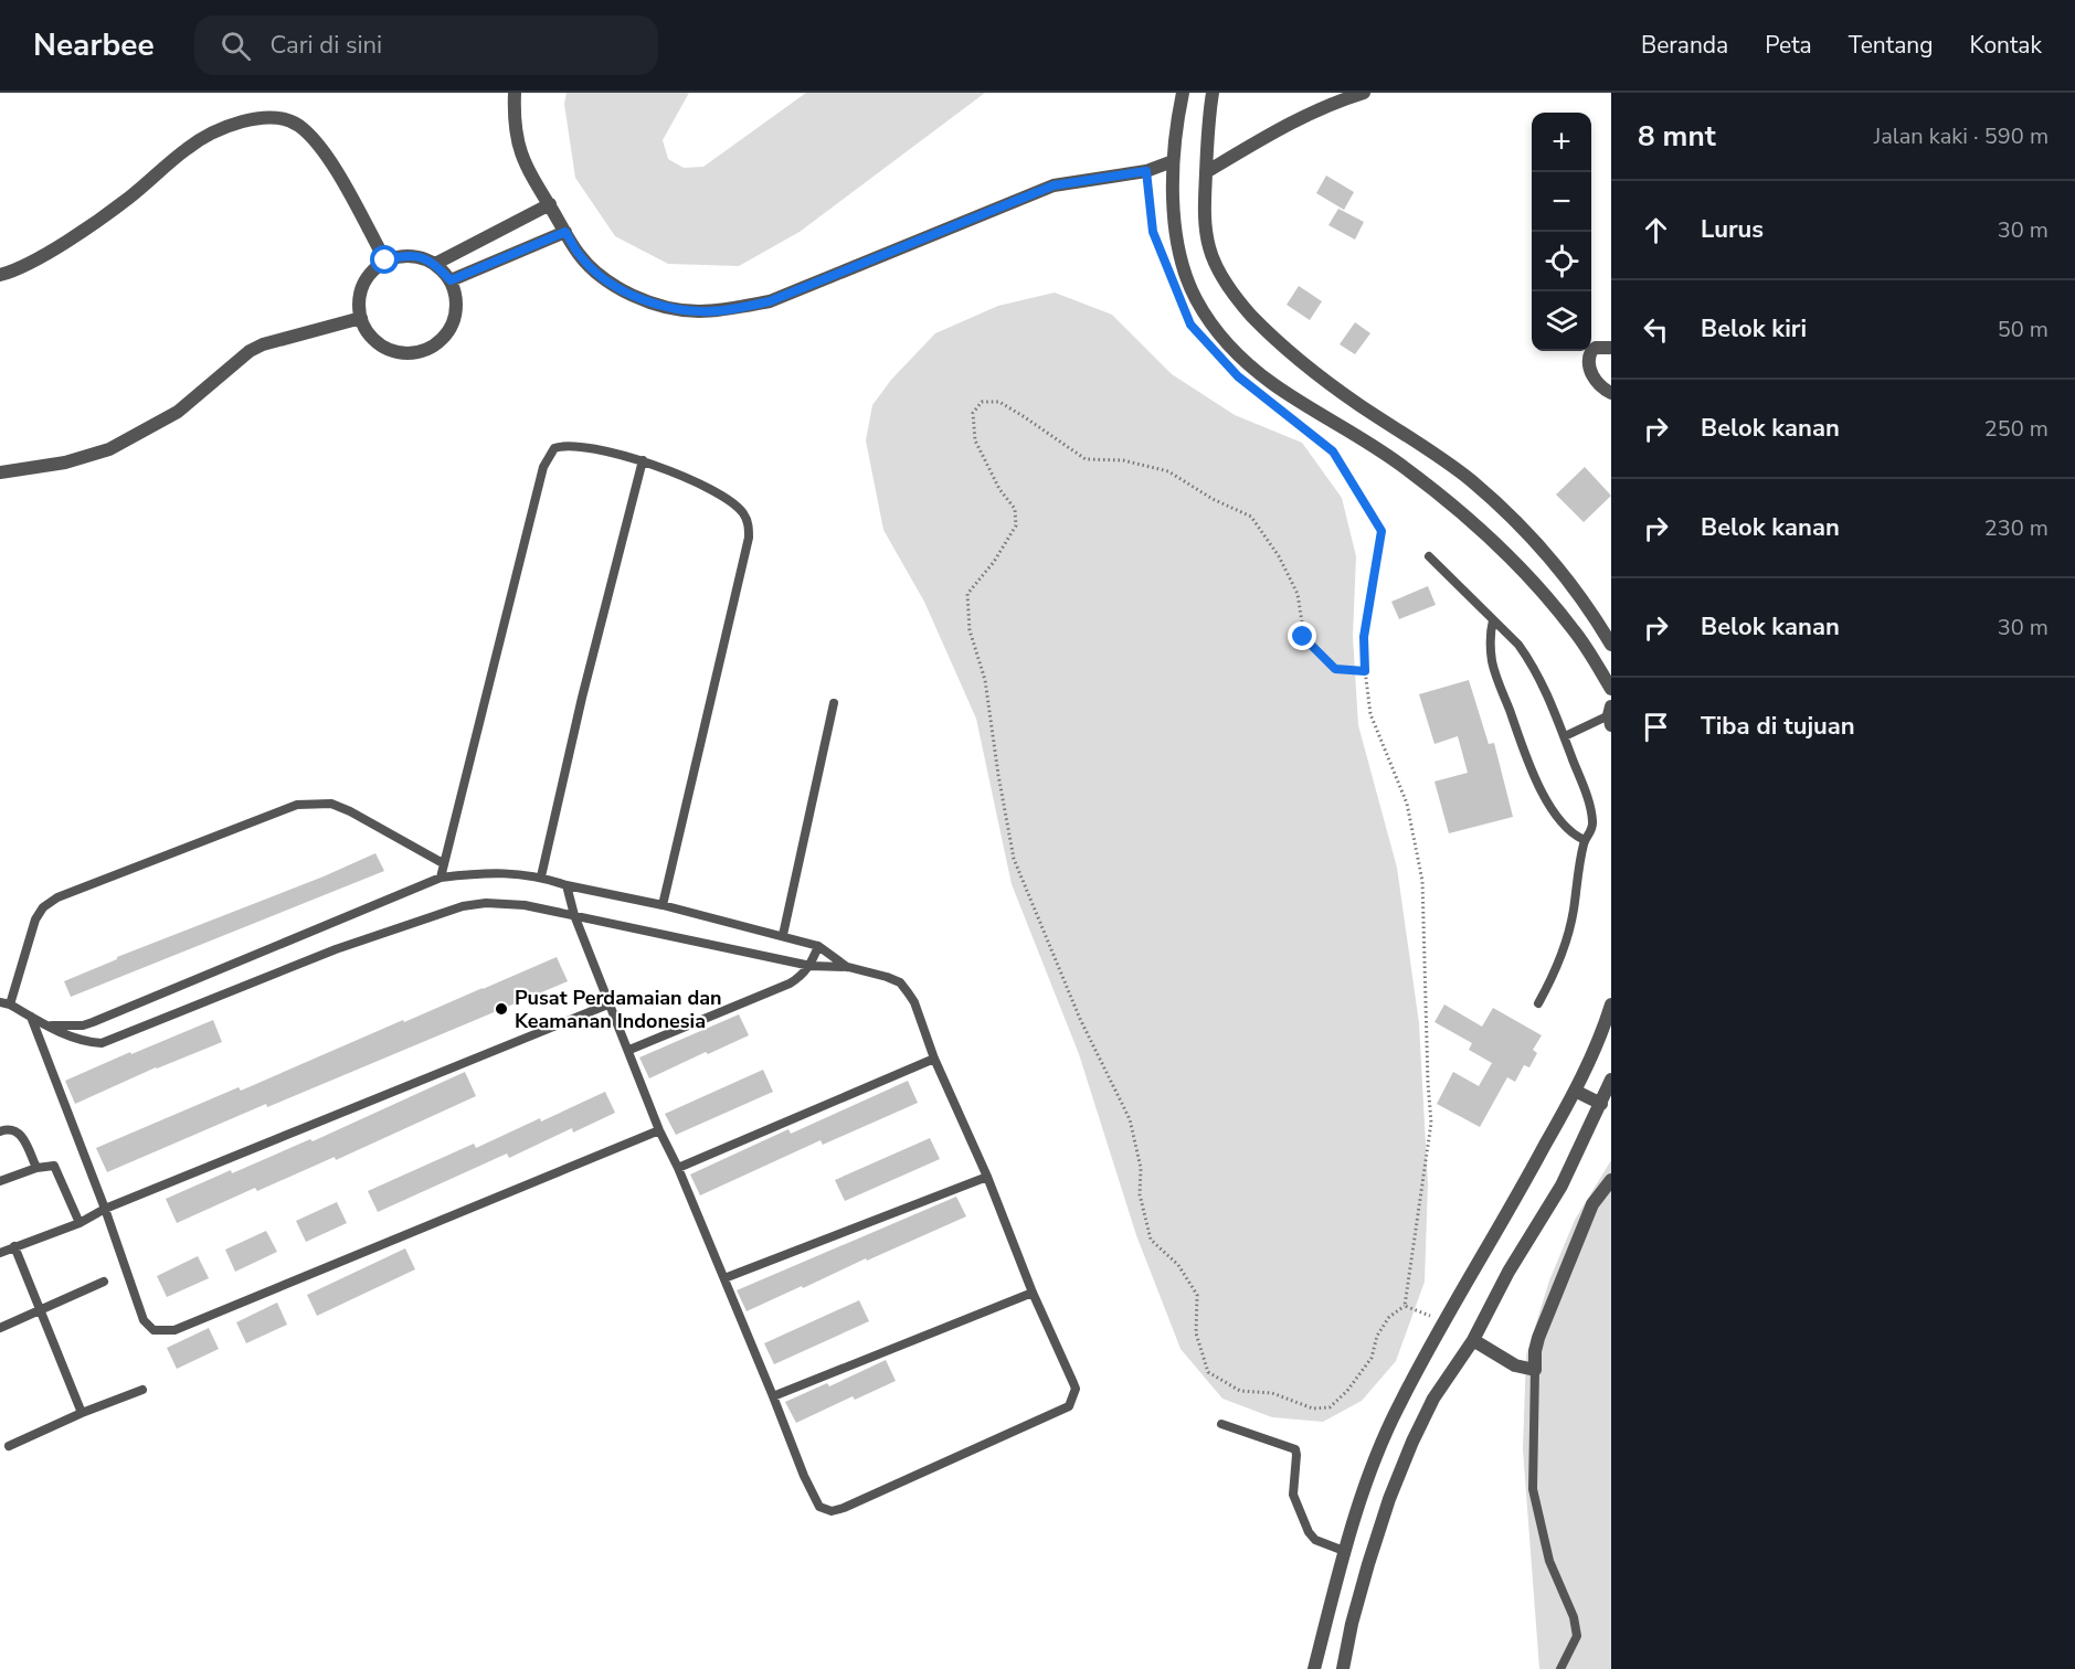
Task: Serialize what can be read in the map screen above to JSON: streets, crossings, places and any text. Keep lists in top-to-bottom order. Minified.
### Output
{"places":["Pusat Perdamaian dan Keamanan Indonesia"],"page":{"header":"Nearbee","search":"Cari di sini","nav":["Beranda","Peta","Tentang","Kontak"],"heading":["8 mnt","Jalan kaki · 590 m"],"map_buttons":["+","−"],"list":[["Lurus","30 m"],["Belok kiri","50 m"],["Belok kanan","250 m"],["Belok kanan","230 m"],["Belok kanan","30 m"],"Tiba di tujuan"]}}
